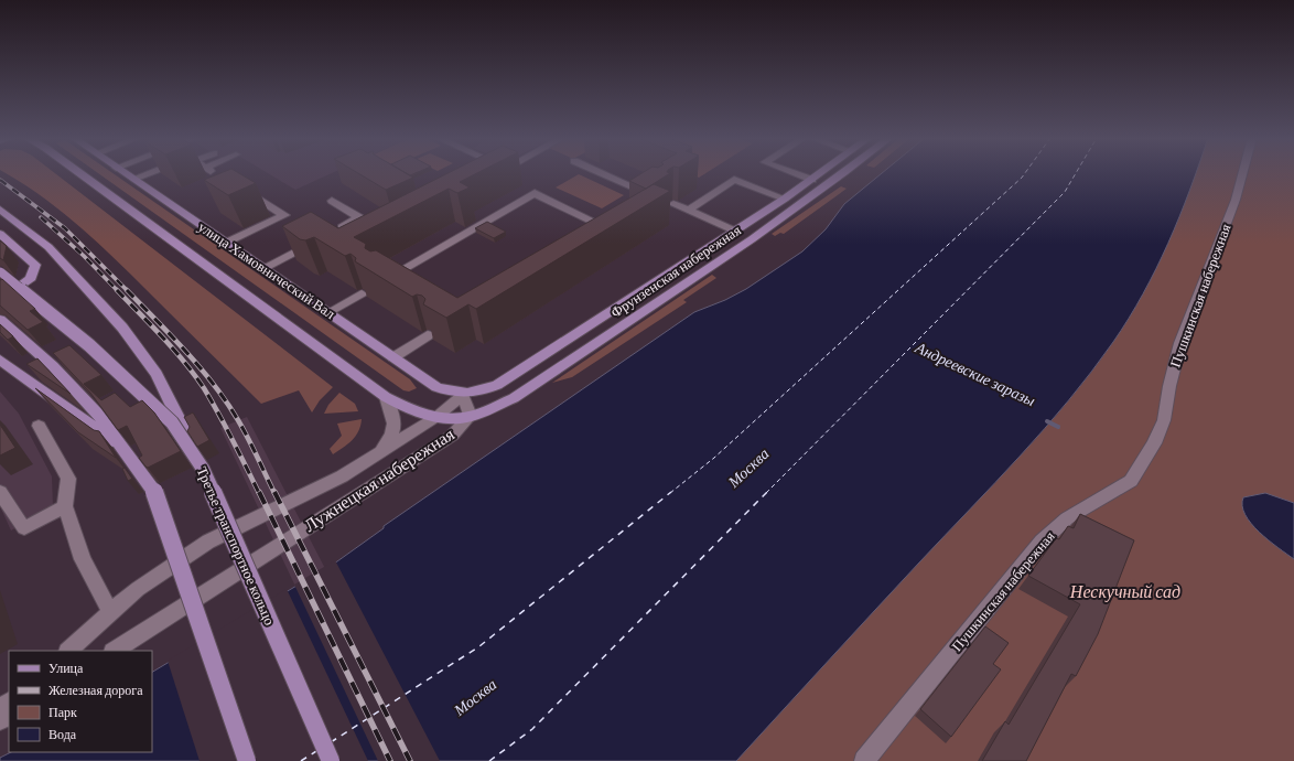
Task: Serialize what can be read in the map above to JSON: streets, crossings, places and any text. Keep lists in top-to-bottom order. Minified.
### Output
{"streets":{"main road":["улица Хамовнический Вал","Фрунзенская набережная","Третье транспортное кольцо"],"street":["Пушкинская набережная","Лужнецкая набережная"]},"crossings":[["улица Хамовнический Вал","Фрунзенская набережная"],["улица Хамовнический Вал","Лужнецкая набережная"],["Фрунзенская набережная","Лужнецкая набережная"]],"water":["Андреевские заразы","Москва"],"parks":["Нескучный сад"],"legend":["Улица","Железная дорога","Парк","Вода"]}
